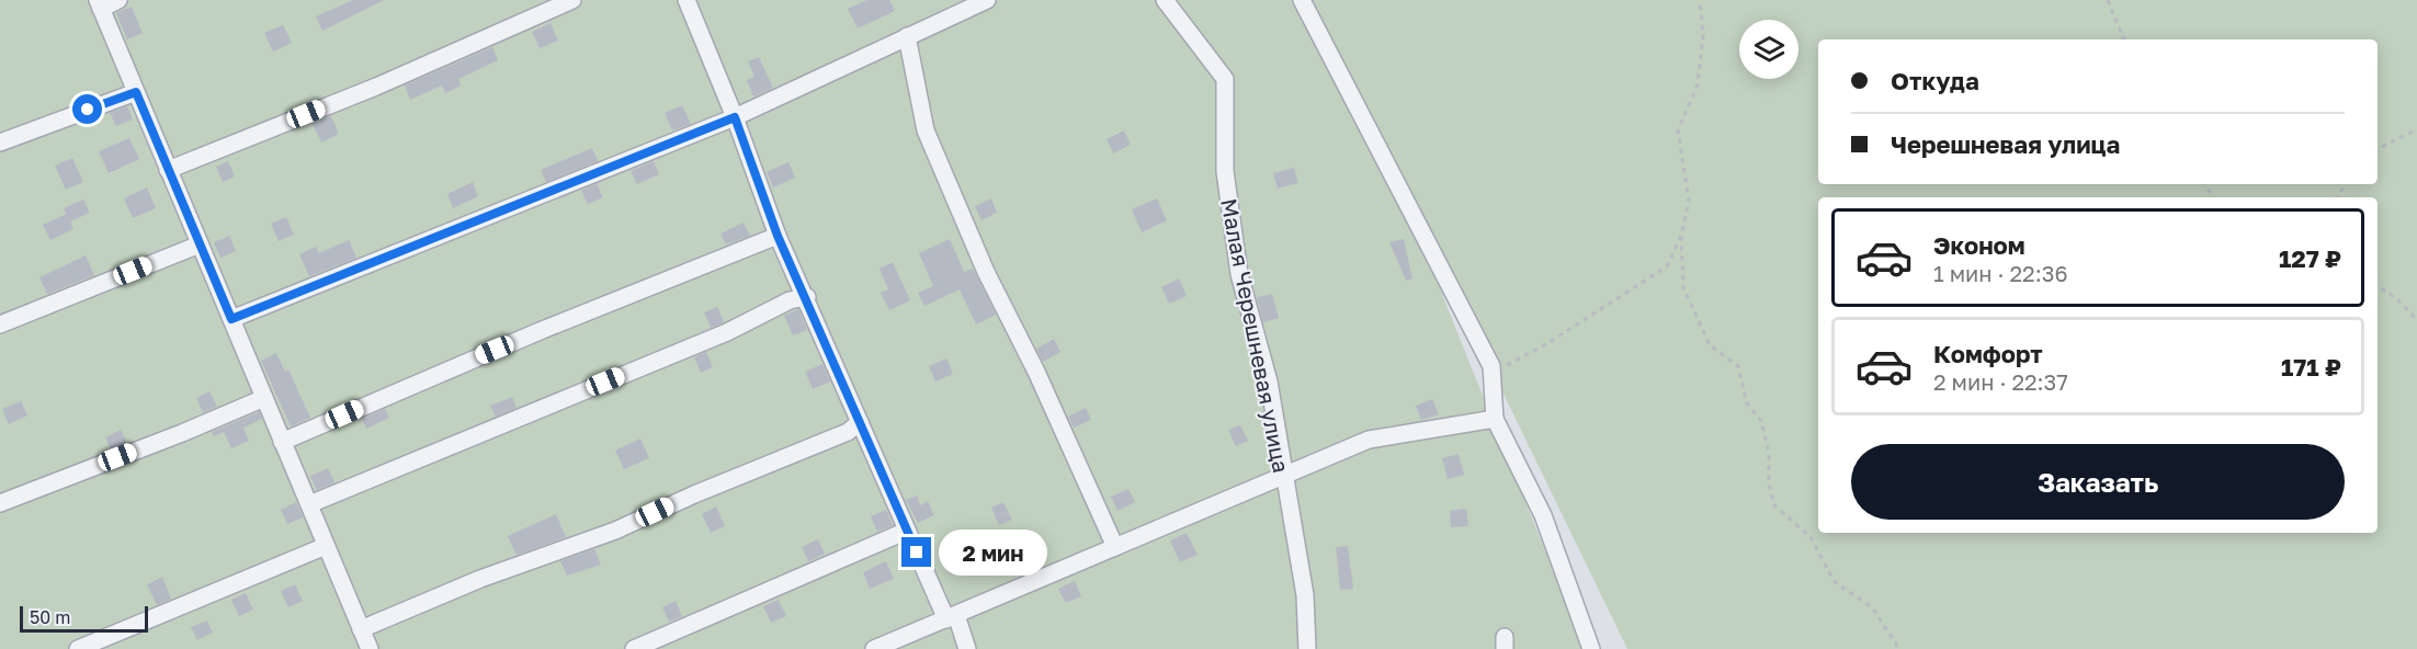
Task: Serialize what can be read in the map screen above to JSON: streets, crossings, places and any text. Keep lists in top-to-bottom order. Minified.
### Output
{"streets":{"lane":["Малая Черешневая улица"]},"scale_bar":"50 m","page":{"banner":["Откуда","Черешневая улица"],"list":[{"name":"Эконом","note":"1 мин · 22:36","value":"127 ₽"},{"name":"Комфорт","note":"2 мин · 22:37","value":"171 ₽"}],"buttons":"Заказать","bubble":"2 мин","scale":"50 m"}}
